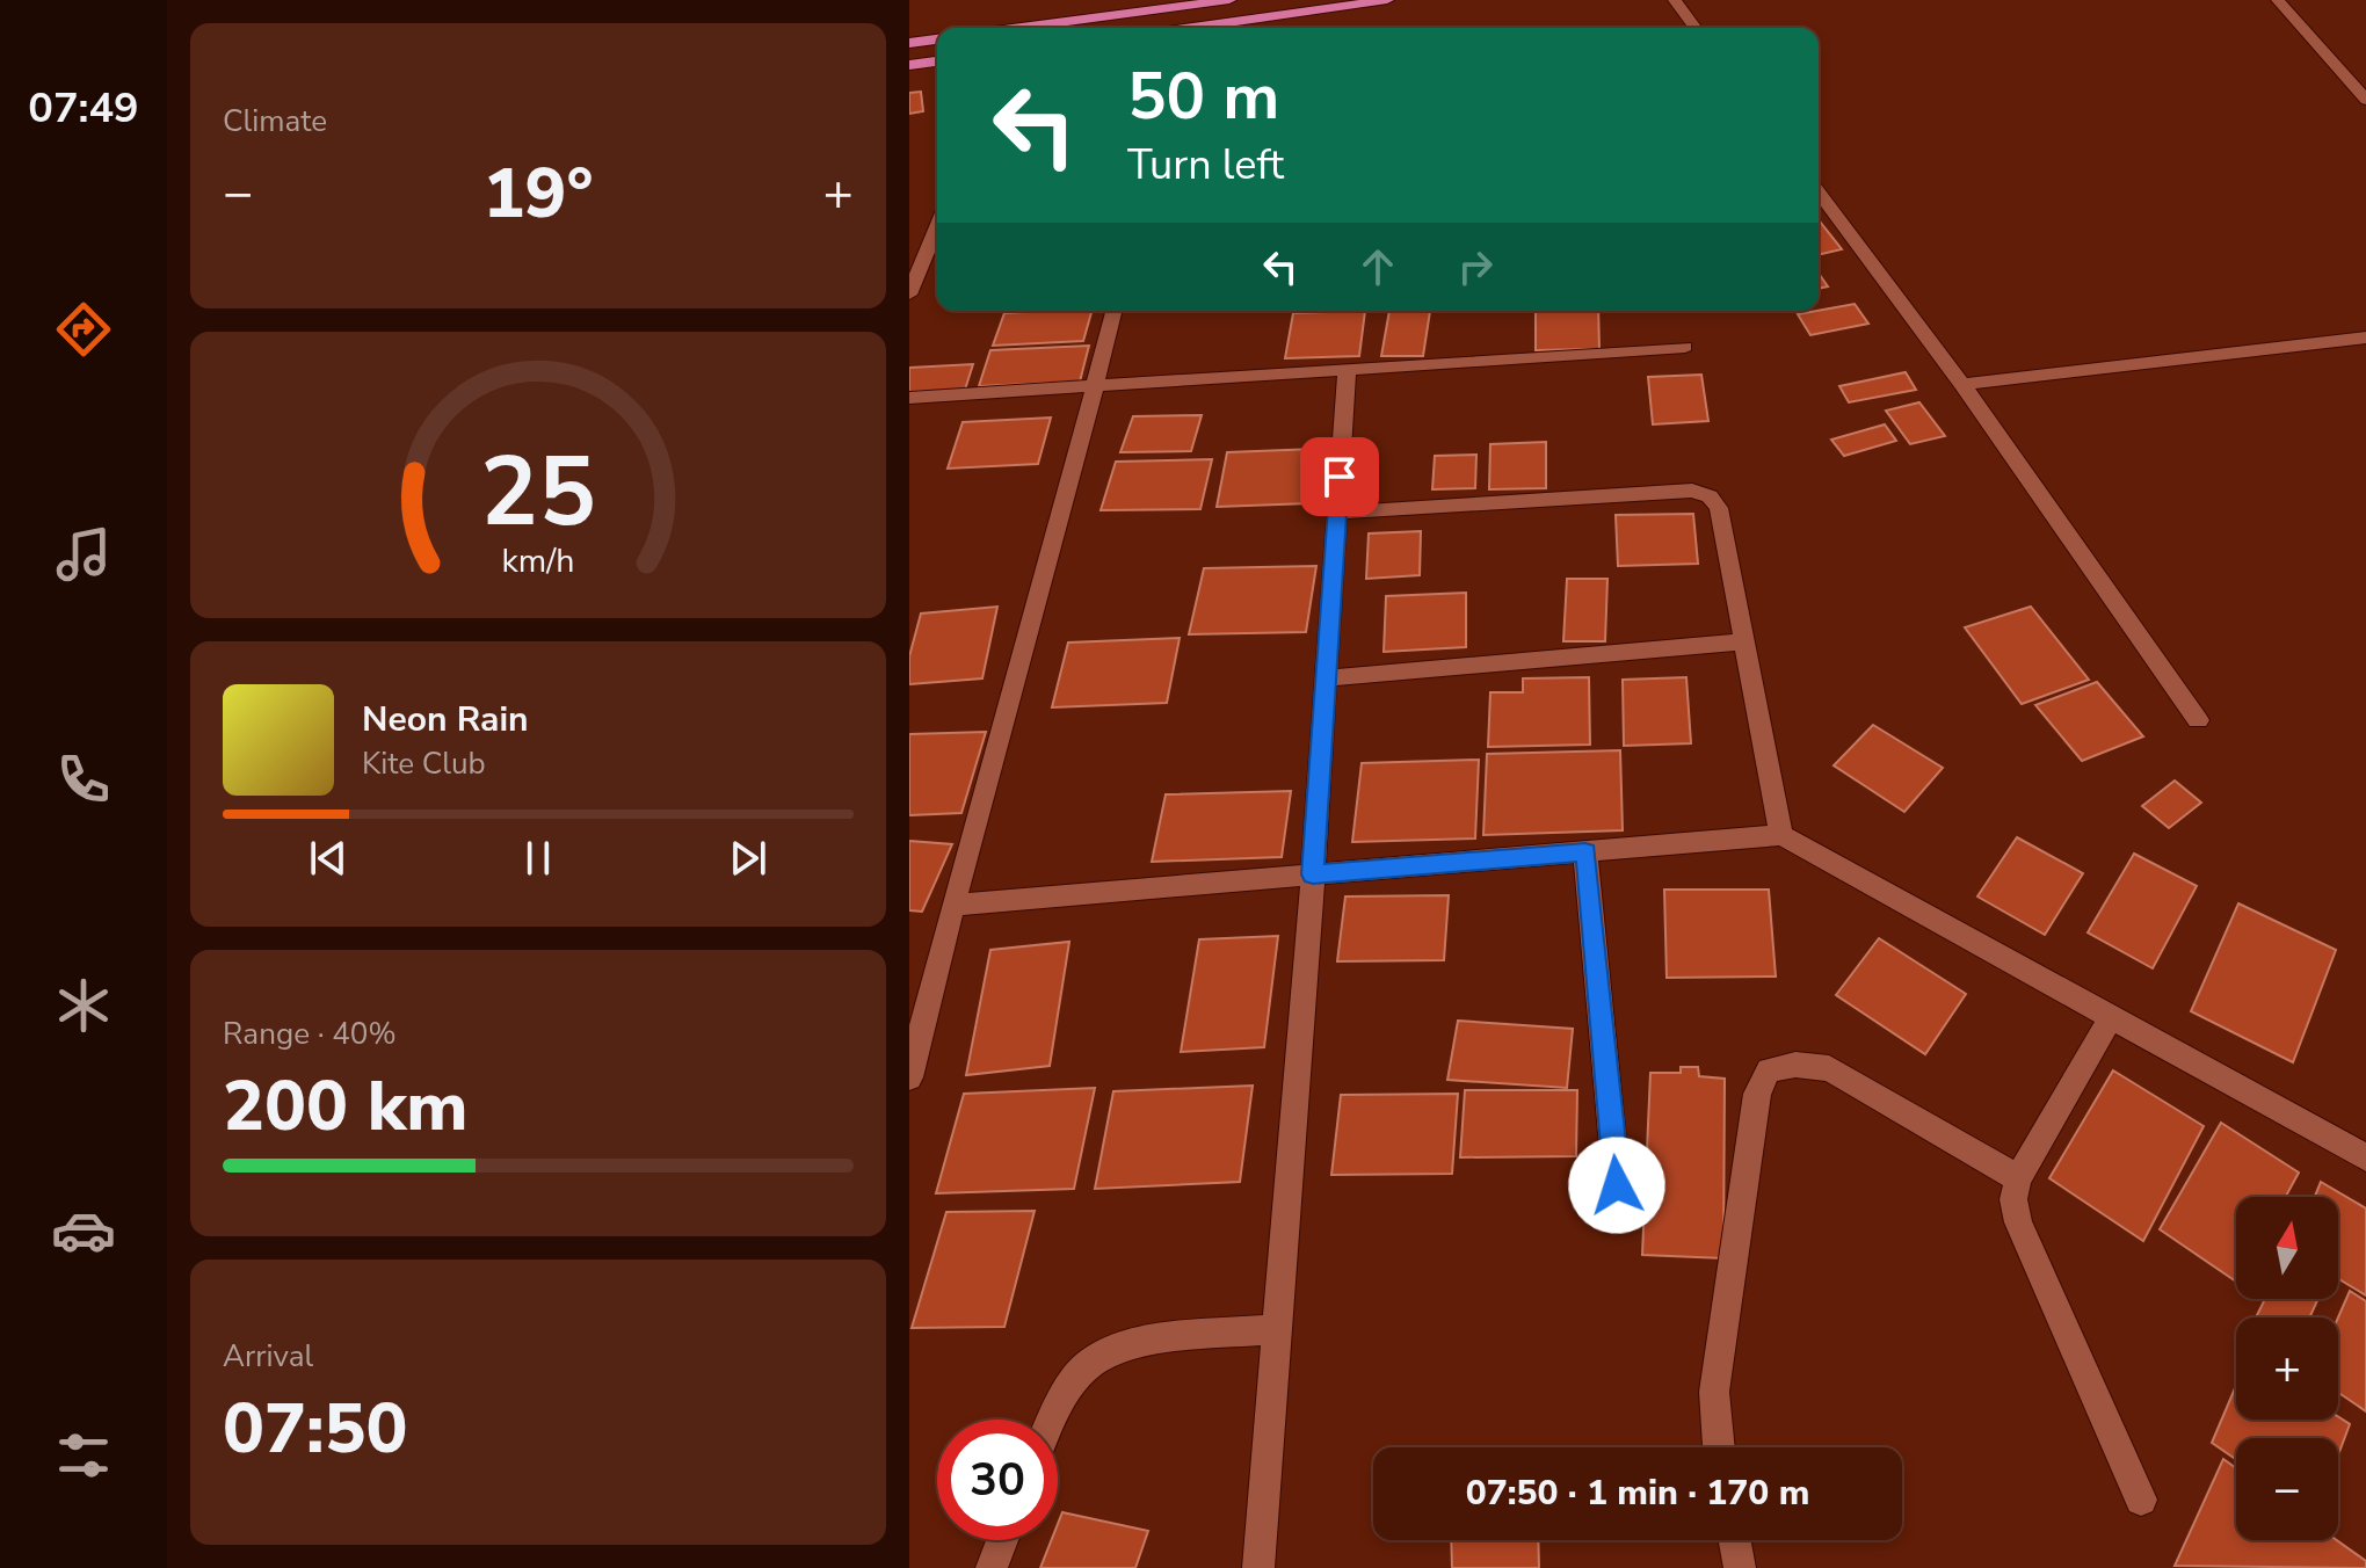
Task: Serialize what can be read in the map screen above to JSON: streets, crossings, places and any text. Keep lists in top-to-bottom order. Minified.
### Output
{"north":"top","page":{"tabs":"07:49","tile":["Climate",["Range · 40%","200 km"],["Arrival","07:50"]],"turn":["50 m","Turn left"],"heat":["−","19°","+"],"song":["Neon Rain","Kite Club"],"map_buttons":["+","−"],"limit":"30","trip":"07:50 · 1 min · 170 m","gauge":["25","km/h"]}}
